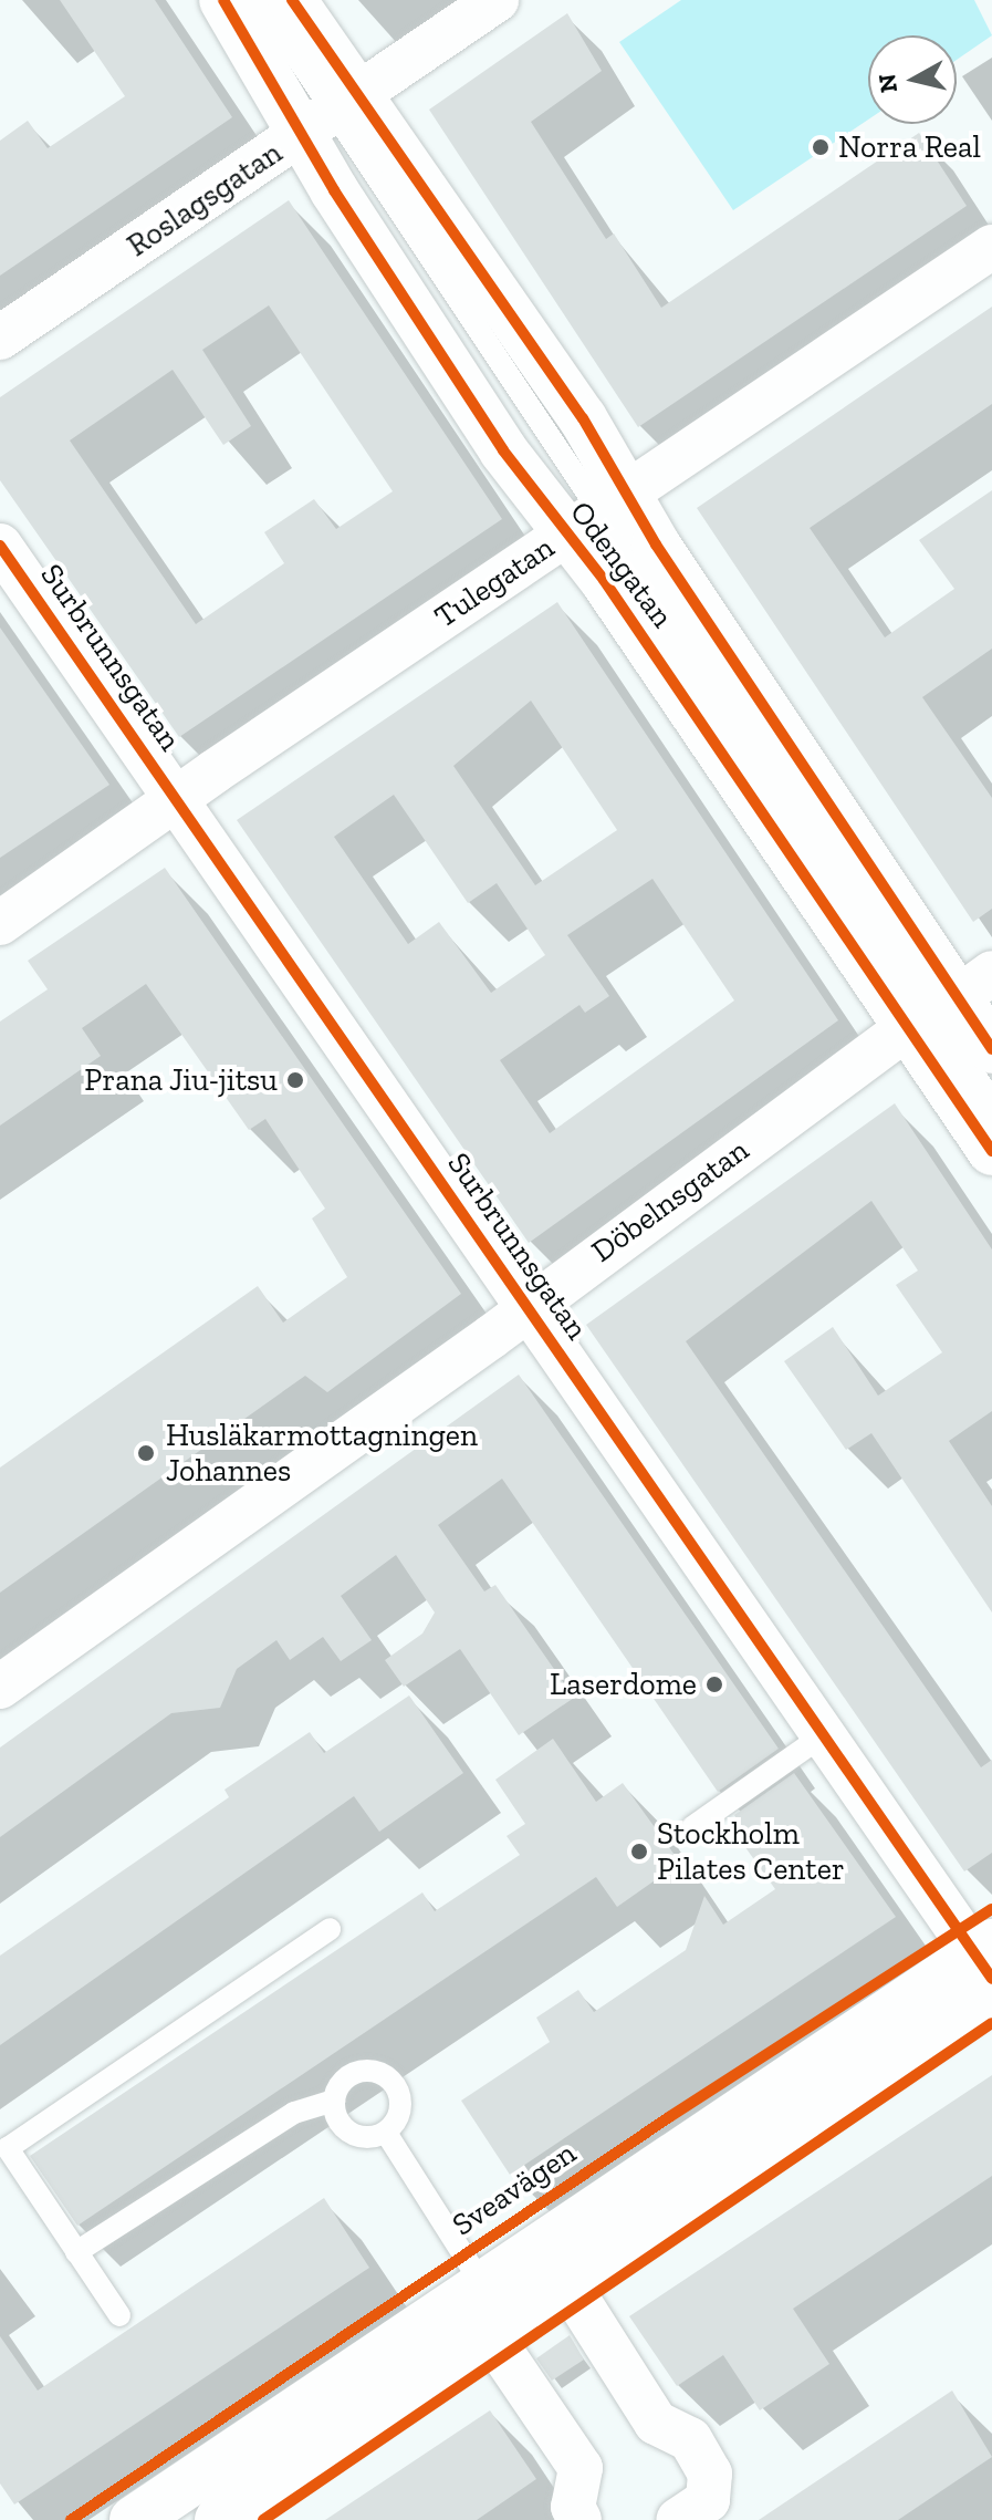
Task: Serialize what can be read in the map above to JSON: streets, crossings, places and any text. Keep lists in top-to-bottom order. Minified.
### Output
{"streets":{"main road":["Odengatan","Sveavägen"],"street":["Roslagsgatan","Tulegatan","Surbrunnsgatan","Döbelnsgatan"]},"crossings":[["Roslagsgatan","Odengatan"],["Odengatan","Tulegatan"],["Odengatan","Döbelnsgatan"],["Tulegatan","Surbrunnsgatan"],["Surbrunnsgatan","Döbelnsgatan"],["Surbrunnsgatan","Sveavägen"]],"places":["Norra Real","Prana Jiu-jitsu","Husläkarmottagningen Johannes","Laserdome","Stockholm Pilates Center"],"north":"left"}
